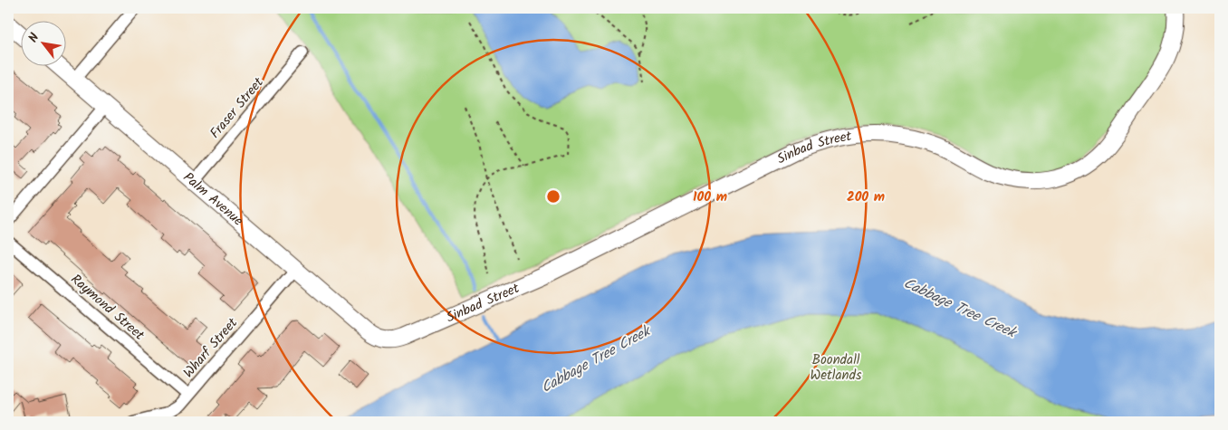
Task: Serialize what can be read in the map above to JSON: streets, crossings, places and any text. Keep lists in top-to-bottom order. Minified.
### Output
{"streets":{"street":["Fraser Street","Sinbad Street","Palm Avenue","Raymond Street","Wharf Street"]},"crossings":[["Fraser Street","Palm Avenue"],["Sinbad Street","Palm Avenue"],["Palm Avenue","Wharf Street"],["Raymond Street","Wharf Street"]],"water":["Cabbage Tree Creek"],"parks":["Boondall Wetlands"],"north":"top left","rings":["100 m","200 m"]}
